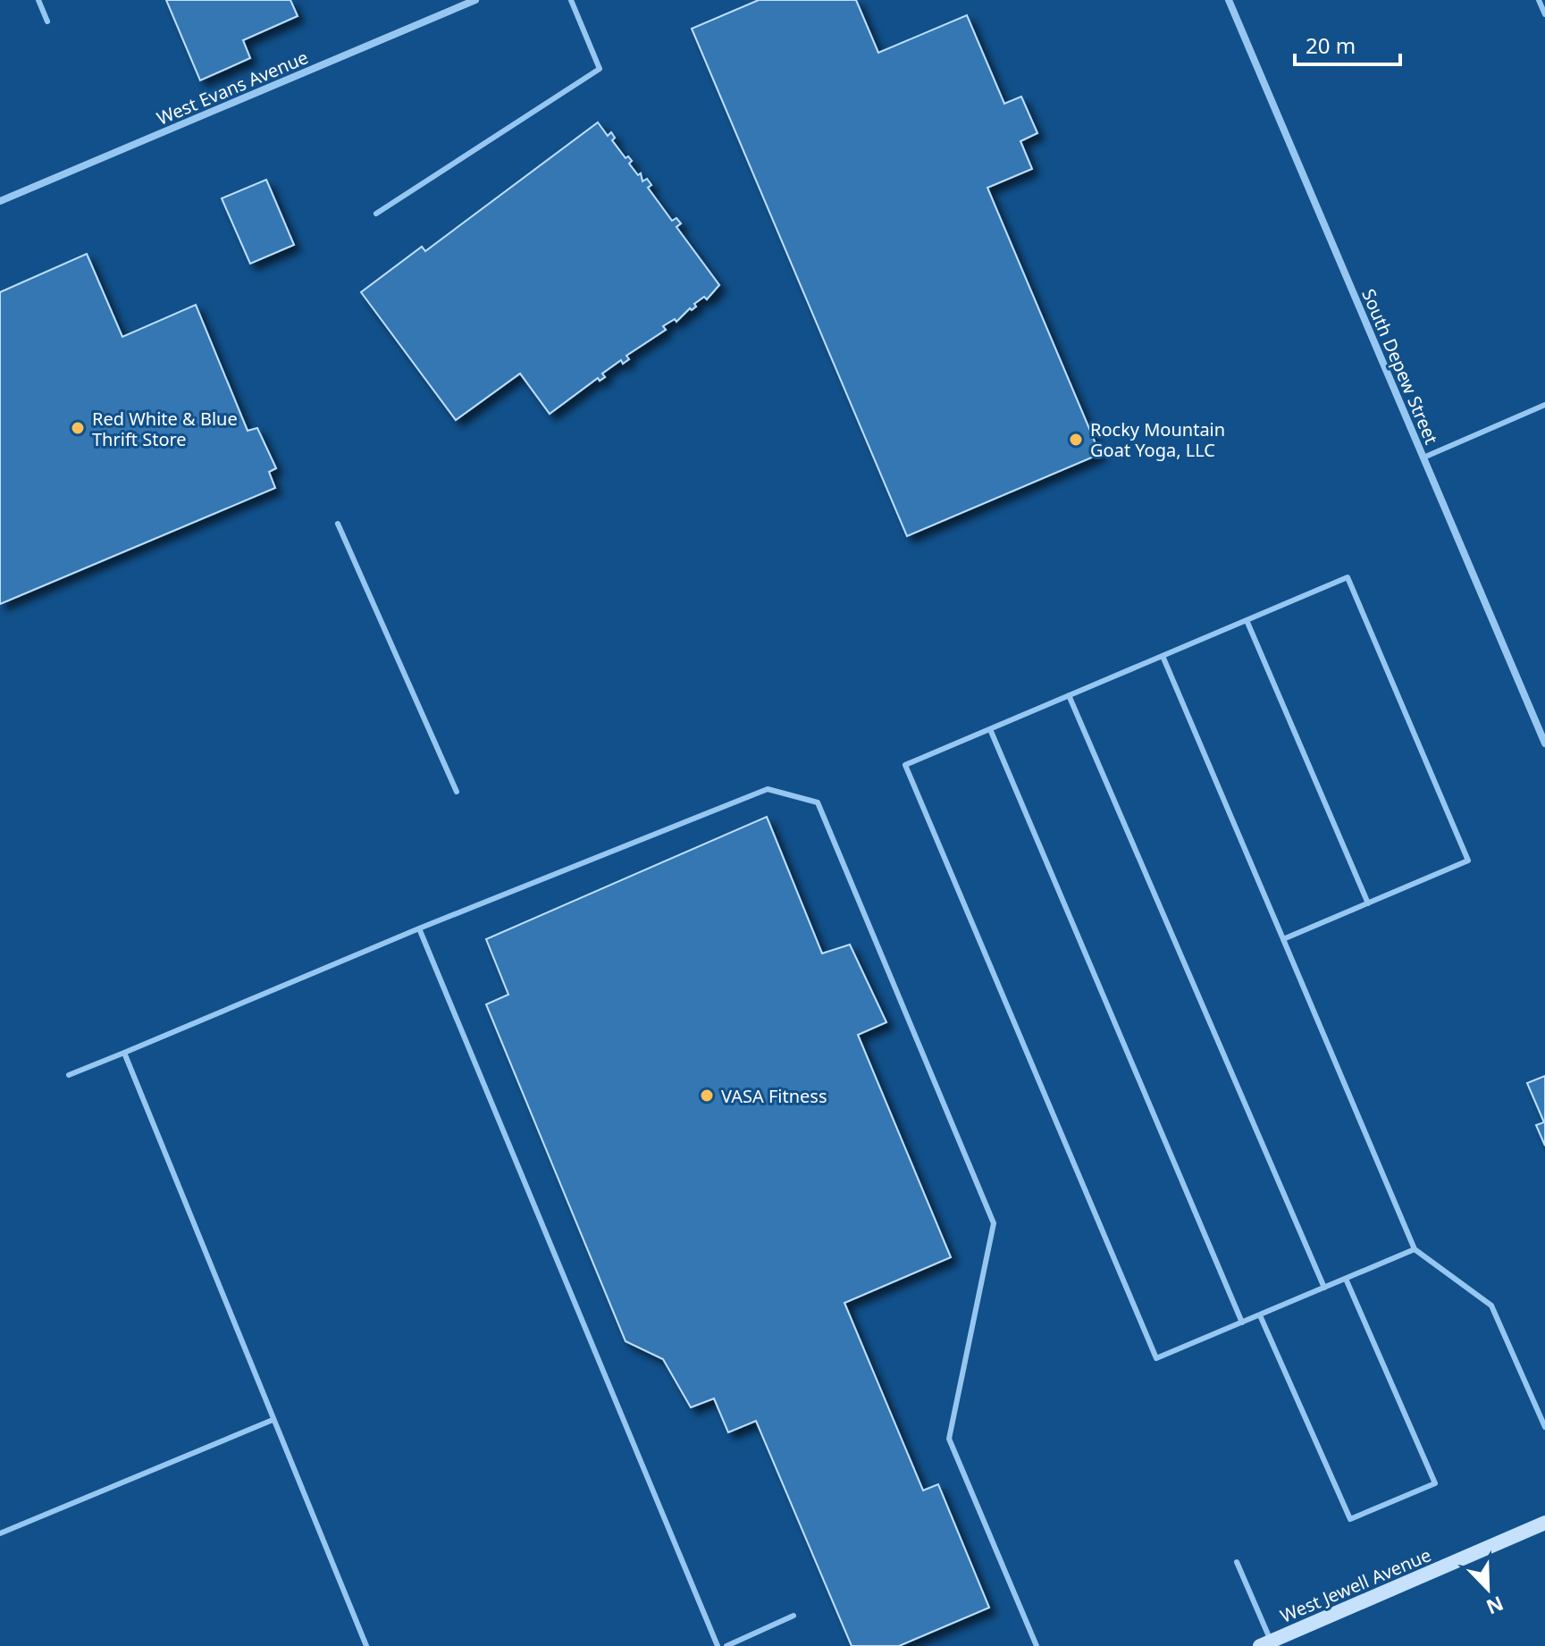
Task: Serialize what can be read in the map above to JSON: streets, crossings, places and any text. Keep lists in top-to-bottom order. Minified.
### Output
{"streets":{"main road":["West Jewell Avenue"],"street":["West Evans Avenue","South Depew Street"]},"places":["Red White & Blue Thrift Store","Rocky Mountain Goat Yoga, LLC","VASA Fitness"],"scale_bar":"20 m","north":"bottom right"}
